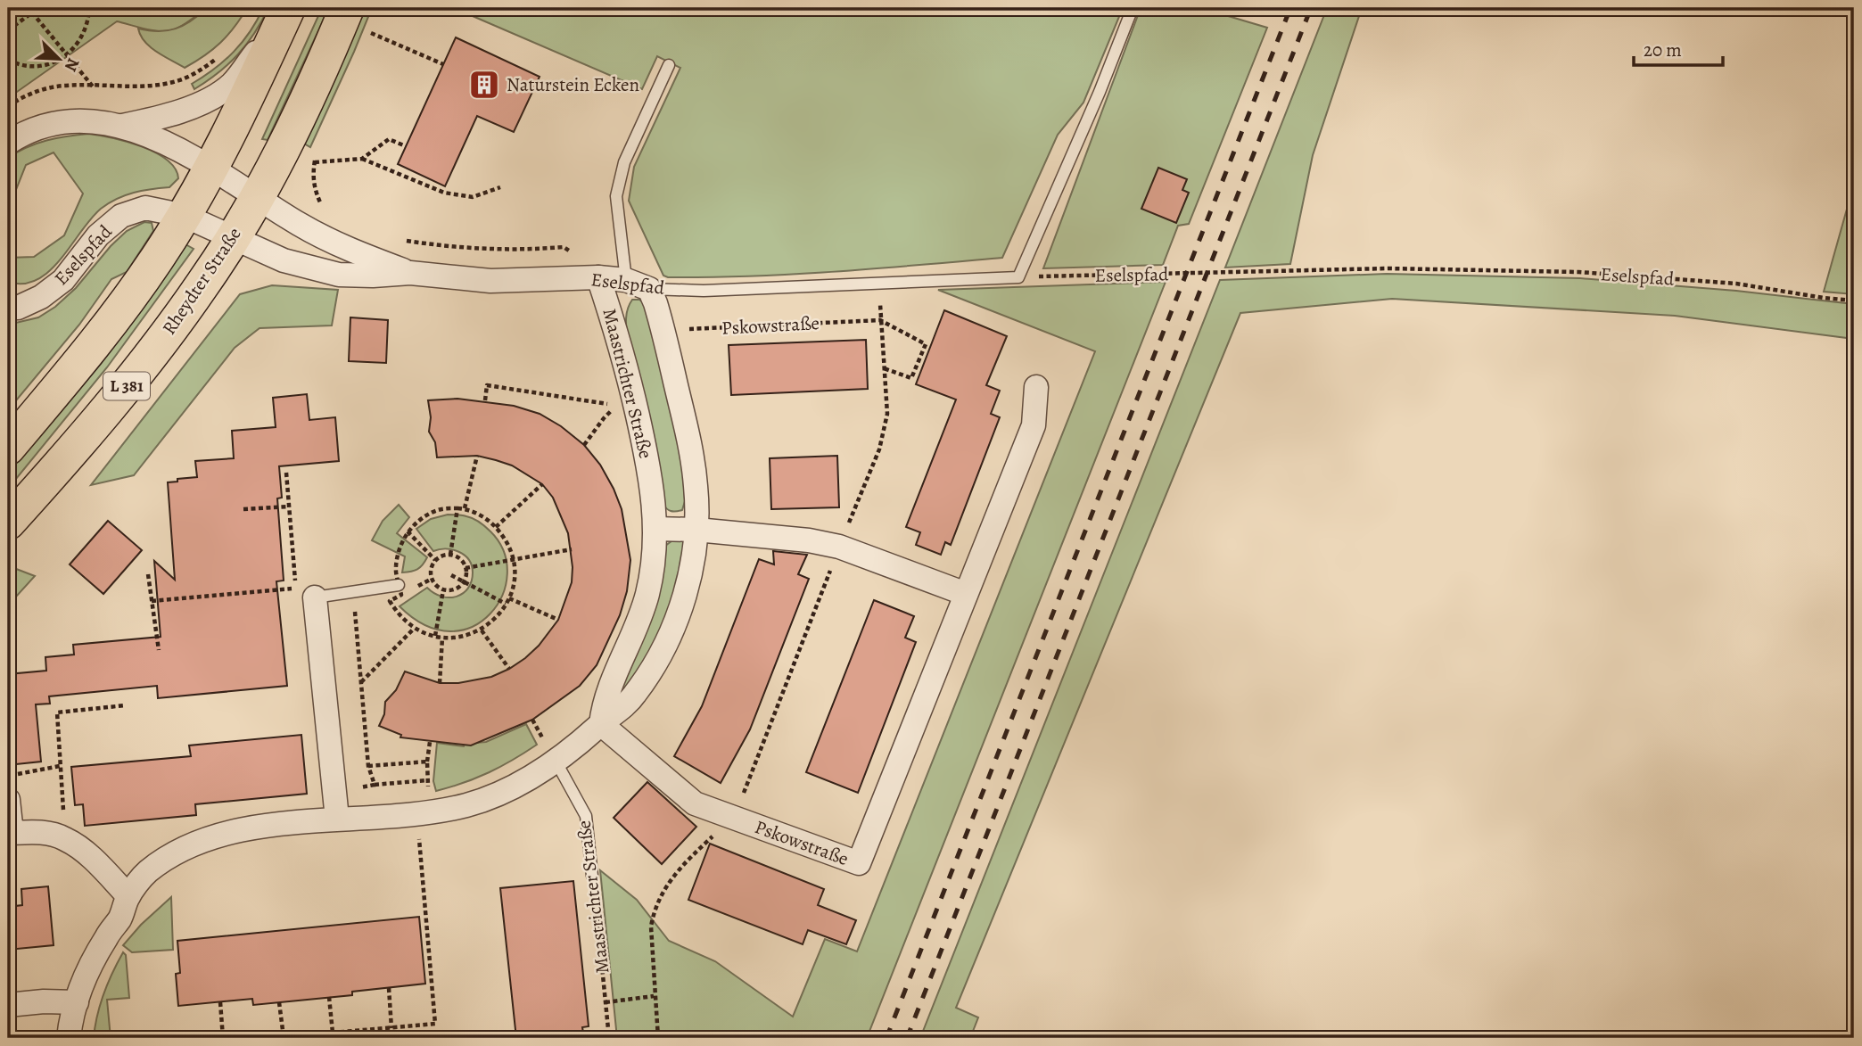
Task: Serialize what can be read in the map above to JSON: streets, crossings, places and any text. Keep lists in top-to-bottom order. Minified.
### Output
{"streets":{"main road":["Rheydter Straße","L 381"],"street":["Eselspfad","Pskowstraße","Maastrichter Straße"]},"crossings":[["Eselspfad","Rheydter Straße"],["Eselspfad","Maastrichter Straße"],["Eselspfad","L 381"],["Pskowstraße","Maastrichter Straße"]],"places":{"building":["Naturstein Ecken"]},"scale_bar":"20 m","north":"bottom right"}
